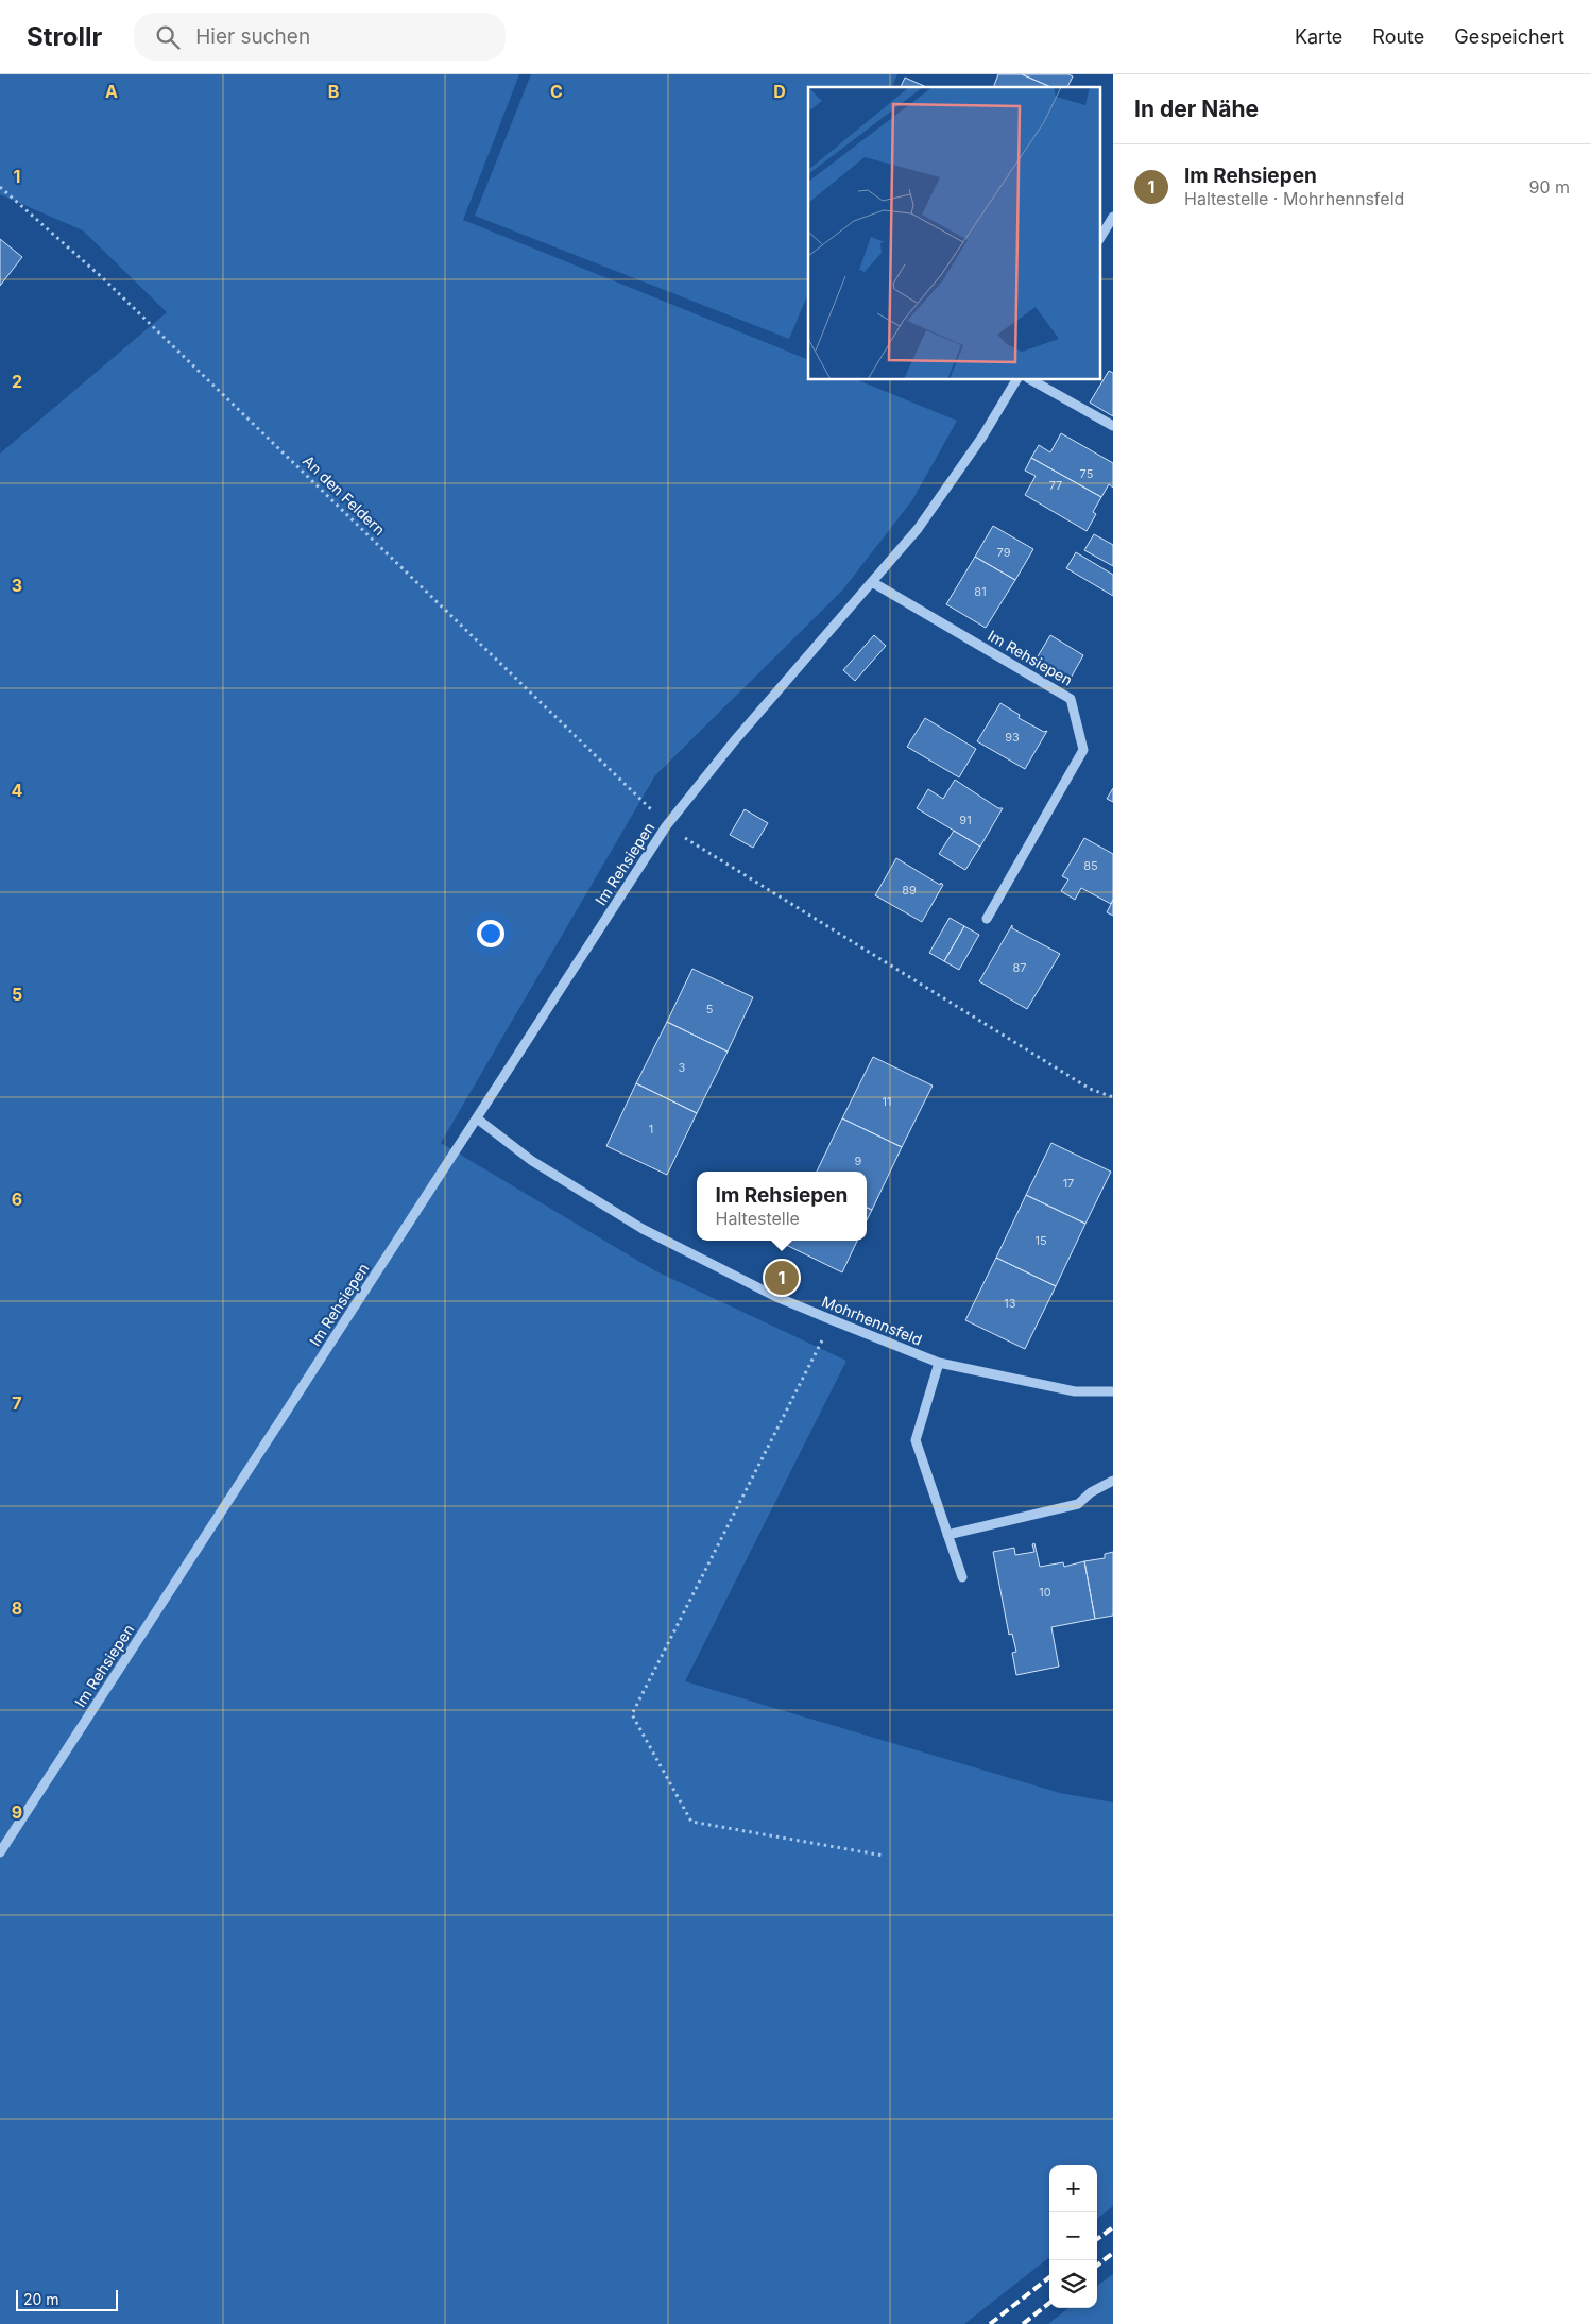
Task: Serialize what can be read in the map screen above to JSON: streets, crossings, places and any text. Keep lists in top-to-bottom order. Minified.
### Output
{"streets":{"street":["Im Rehsiepen","Mohrhennsfeld"],"path":["An den Feldern"]},"crossings":[["An den Feldern","Im Rehsiepen"],["Im Rehsiepen","Mohrhennsfeld"]],"house_numbers":["75","77","79","81","93","91","85","89","87","5","3","11","1","9","17","15","13","10"],"scale_bar":"20 m","page":{"header":"Strollr","search":"Hier suchen","nav":["Karte","Route","Gespeichert"],"heading":"In der Nähe","list":[{"mark":"1","name":"Im Rehsiepen","note":"Haltestelle · Mohrhennsfeld","value":"90 m"}],"popup":["Im Rehsiepen","Haltestelle"],"pins":"1","map_buttons":["+","−"],"scale":"20 m"},"grid":{"columns":["A","B","C","D"],"rows":["1","2","3","4","5","6","7","8","9"]}}
